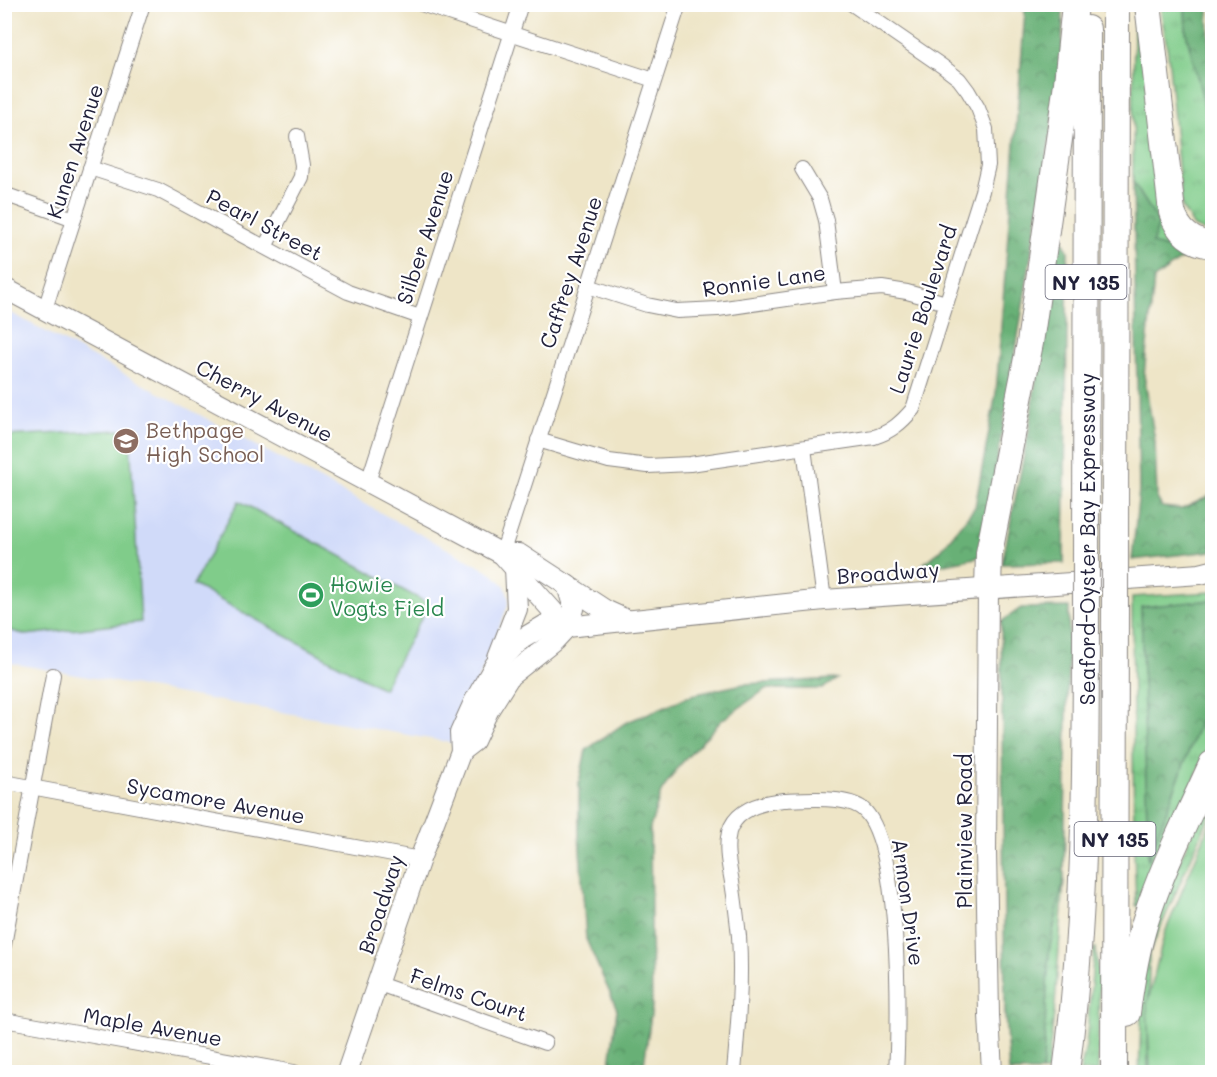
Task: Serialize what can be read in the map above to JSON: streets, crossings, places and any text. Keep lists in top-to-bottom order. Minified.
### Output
{"streets":{"highway":["NY 135","Seaford-Oyster Bay Expressway"],"main road":["Cherry Avenue","Broadway","Plainview Road"],"street":["Kunen Avenue","Pearl Street","Silber Avenue","Caffrey Avenue","Ronnie Lane","Laurie Boulevard","Sycamore Avenue","Armon Drive","Felms Court","Maple Avenue"]},"crossings":[["Kunen Avenue","Pearl Street"],["Kunen Avenue","Cherry Avenue"],["Pearl Street","Silber Avenue"],["Silber Avenue","Cherry Avenue"],["Caffrey Avenue","Ronnie Lane"],["Caffrey Avenue","Laurie Boulevard"],["Caffrey Avenue","Cherry Avenue"],["Ronnie Lane","Laurie Boulevard"],["Cherry Avenue","Broadway"],["Broadway","Sycamore Avenue"],["Broadway","Plainview Road"],["Broadway","Felms Court"]],"places":{"school or university":["Bethpage High School"],"sports":["Howie Vogts Field"]}}
